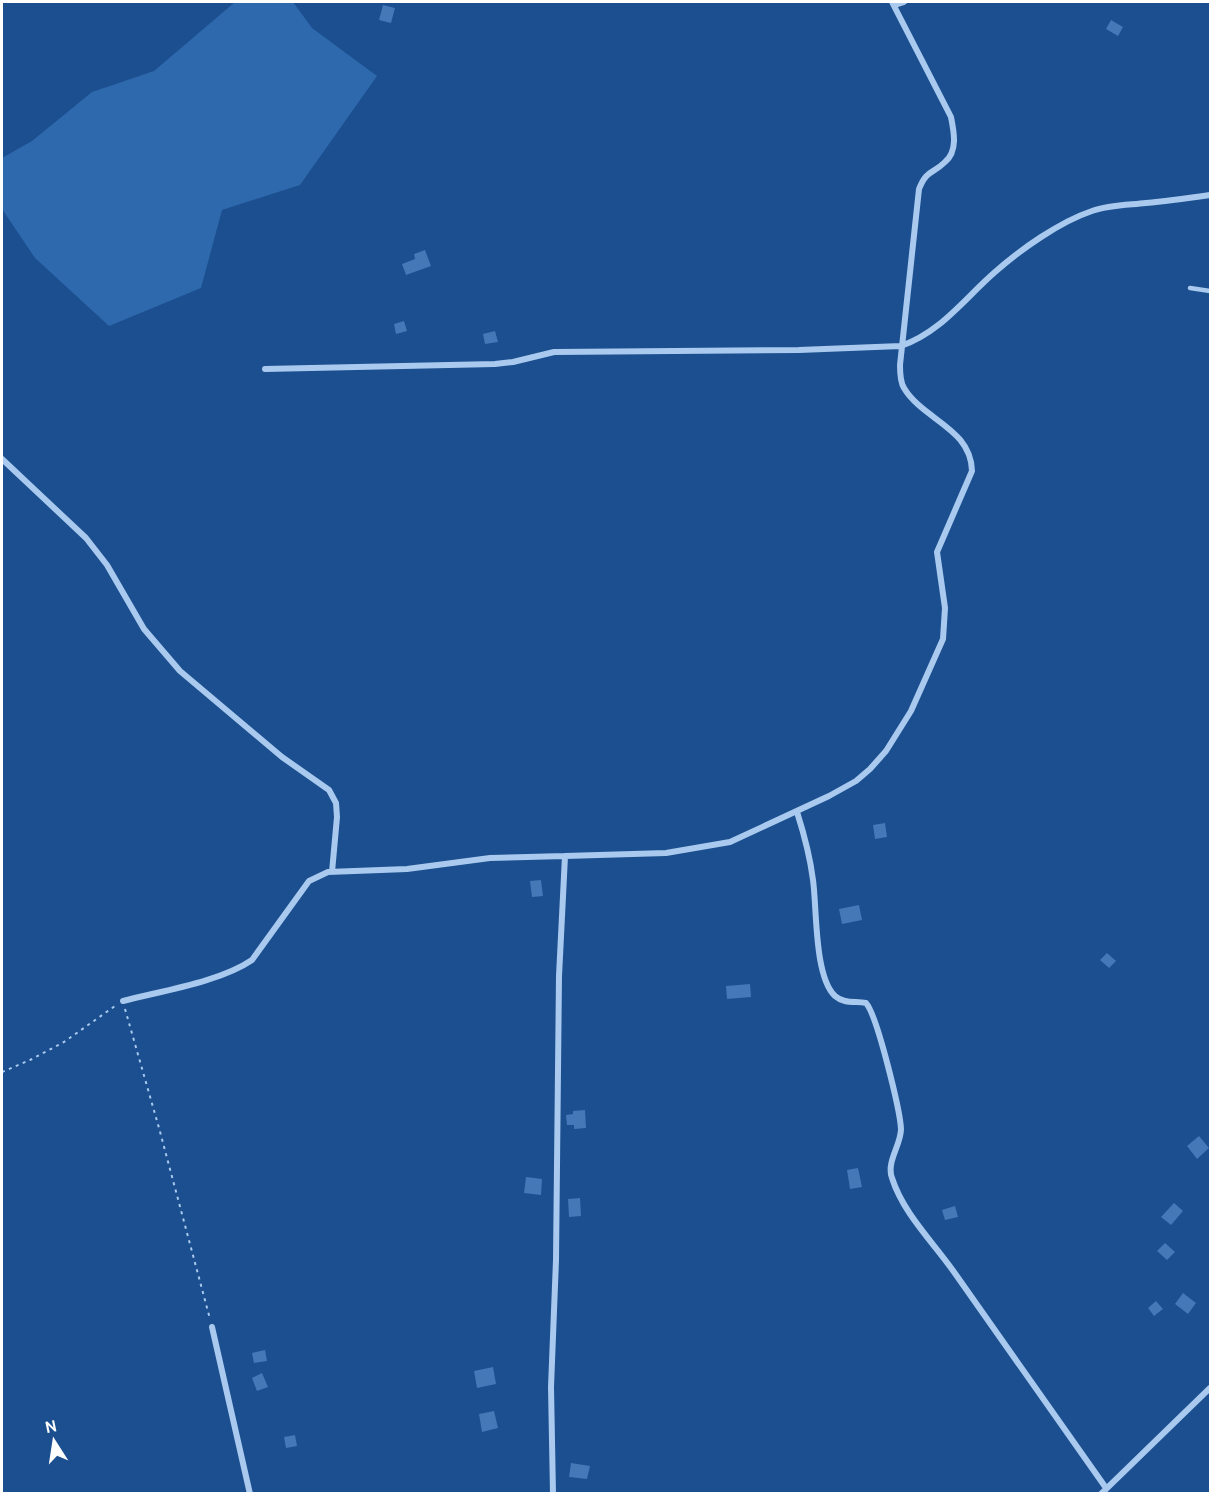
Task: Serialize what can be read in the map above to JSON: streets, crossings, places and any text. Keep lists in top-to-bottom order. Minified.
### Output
{"north":"top"}
